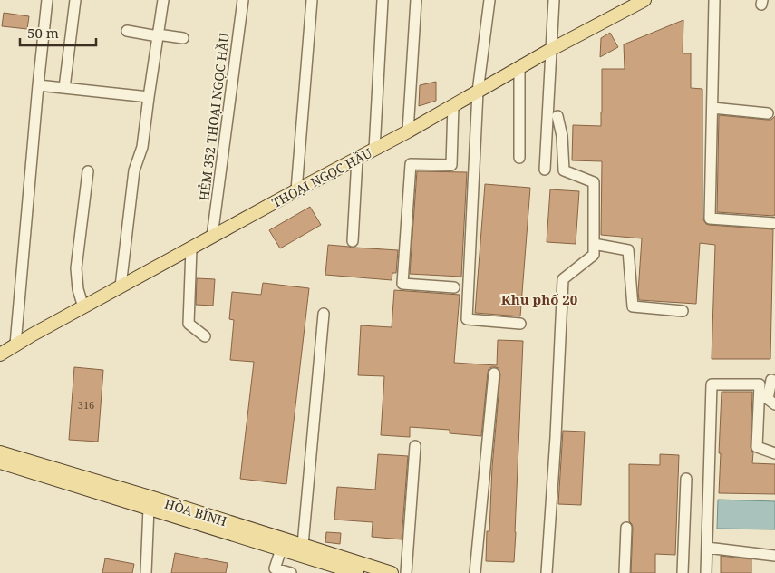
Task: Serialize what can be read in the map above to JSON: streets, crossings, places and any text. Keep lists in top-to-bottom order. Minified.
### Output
{"streets":{"main road":["THOẠI NGỌC HẦU","HÒA BÌNH"],"street":["HẺM 352 THOẠI NGỌC HẦU"]},"crossings":[["HẺM 352 THOẠI NGỌC HẦU","THOẠI NGỌC HẦU"]],"districts":["Khu phố 20"],"house_numbers":["316"],"scale_bar":"50 m"}
